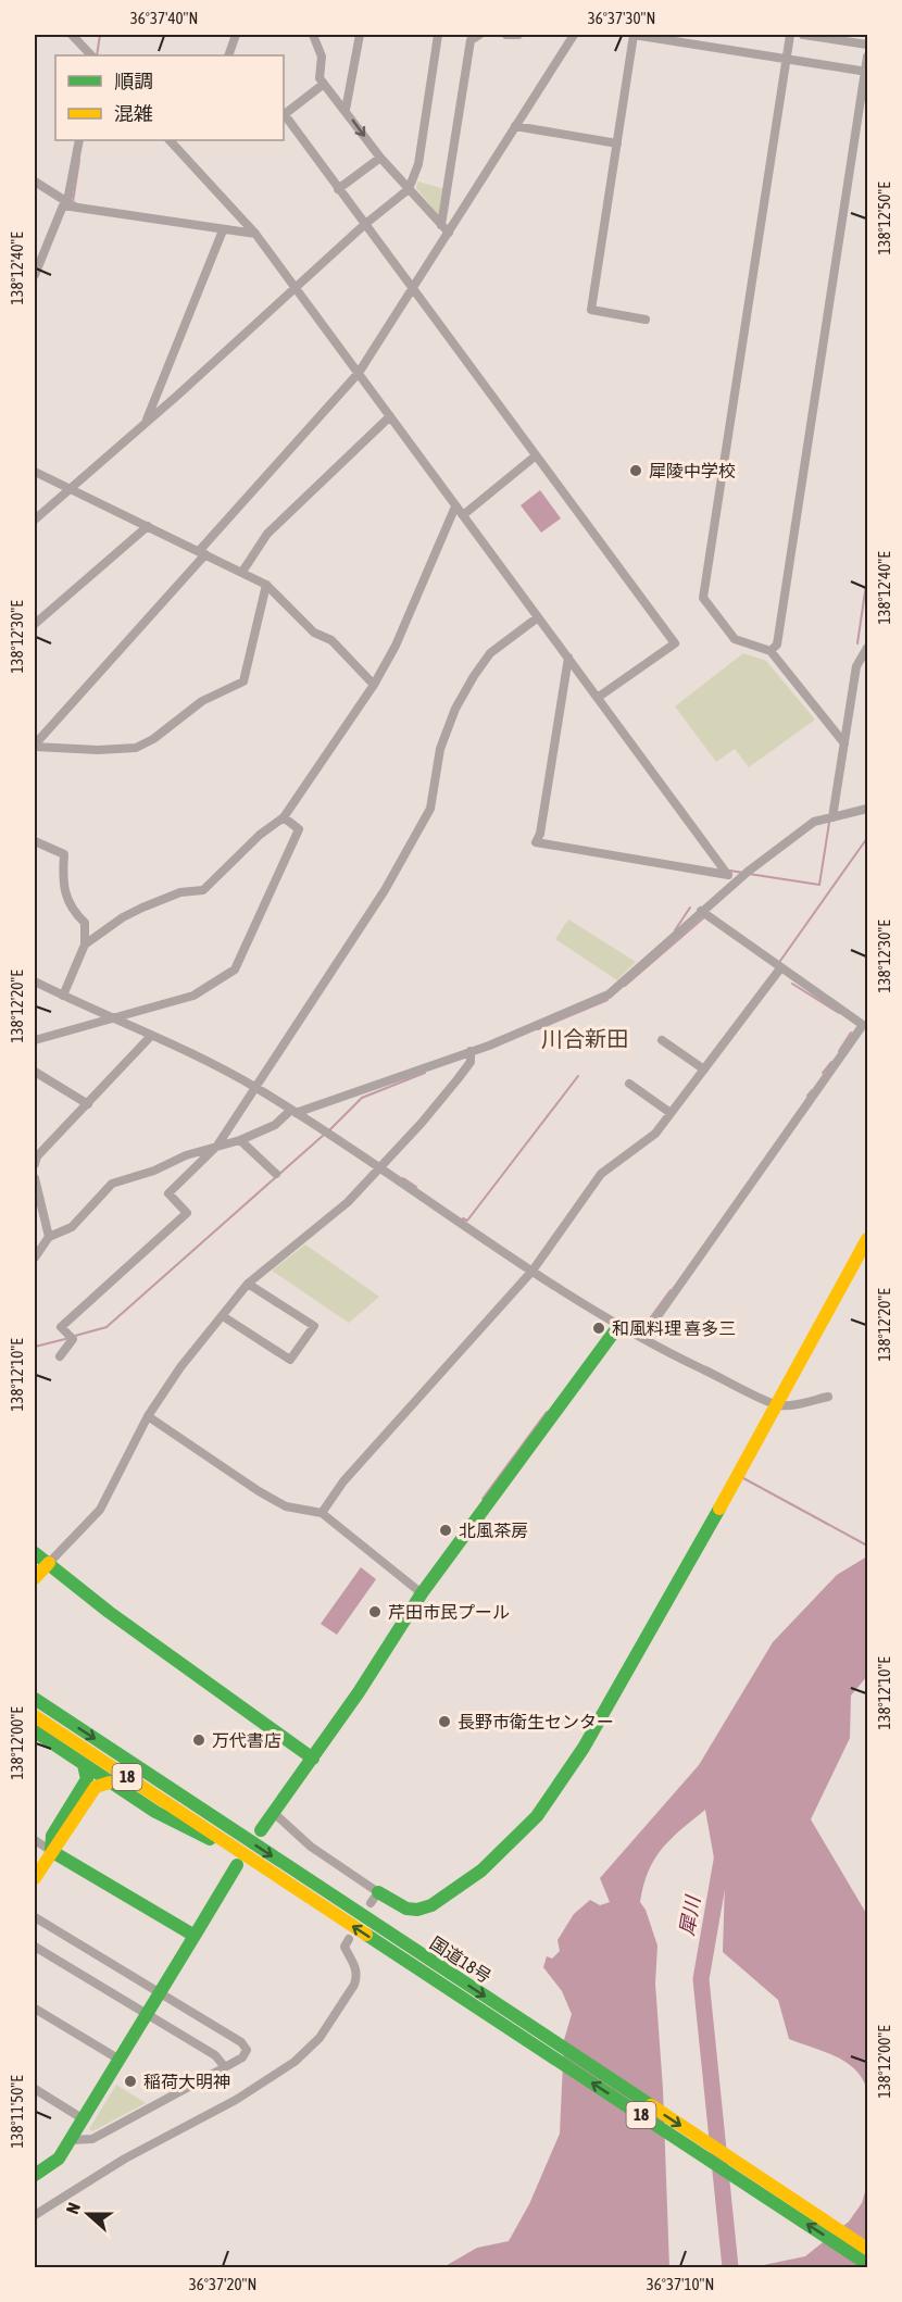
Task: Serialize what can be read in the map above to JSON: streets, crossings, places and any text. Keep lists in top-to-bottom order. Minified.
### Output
{"streets":{"main road":["18","国道18号"]},"districts":["川合新田"],"water":["犀川"],"places":["犀陵中学校","和風料理 喜多三","北風茶房","芹田市民プール","長野市衛生センター","万代書店","稲荷大明神"],"legend":["順調","混雑"],"north":"left","coordinates":["36°37'40\"N","36°37'30\"N","138°12'50\"E","138°12'40\"E","138°12'30\"E","138°12'20\"E","138°12'10\"E","138°12'00\"E","138°11'50\"E","36°37'20\"N","36°37'10\"N"]}
